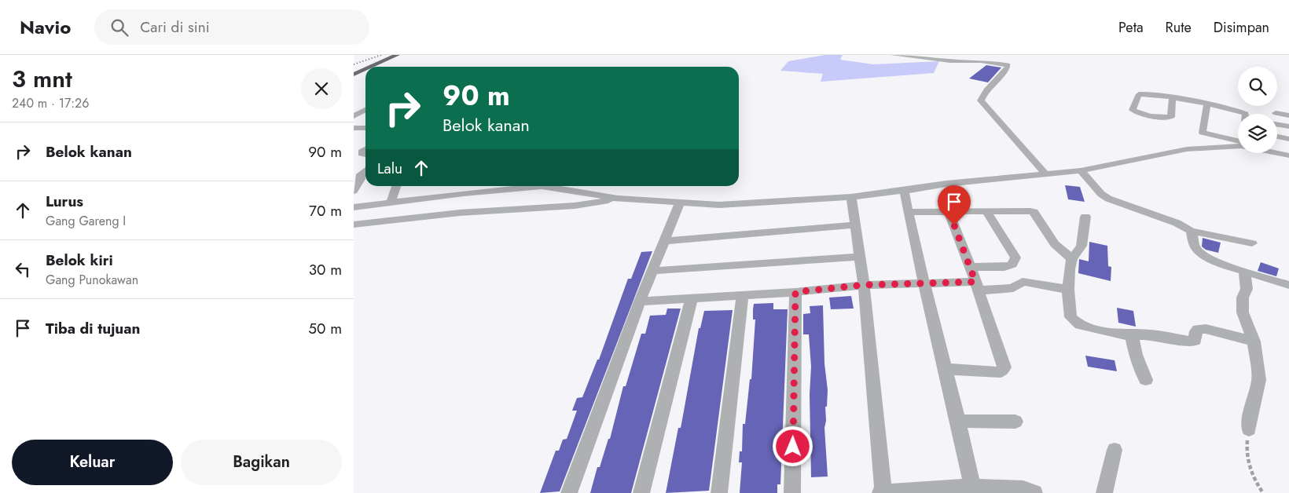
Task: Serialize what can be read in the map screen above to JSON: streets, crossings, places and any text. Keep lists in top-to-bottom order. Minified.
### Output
{"page":{"header":"Navio","search":"Cari di sini","nav":["Peta","Rute","Disimpan"],"heading":["3 mnt","240 m · 17:26"],"turn":["90 m","Belok kanan"],"list":[{"name":"Belok kanan","value":"90 m"},{"name":"Lurus","note":"Gang Gareng I","value":"70 m"},{"name":"Belok kiri","note":"Gang Punokawan","value":"30 m"},{"name":"Tiba di tujuan","value":"50 m"}],"then":"Lalu","buttons":["Keluar","Bagikan"]}}
